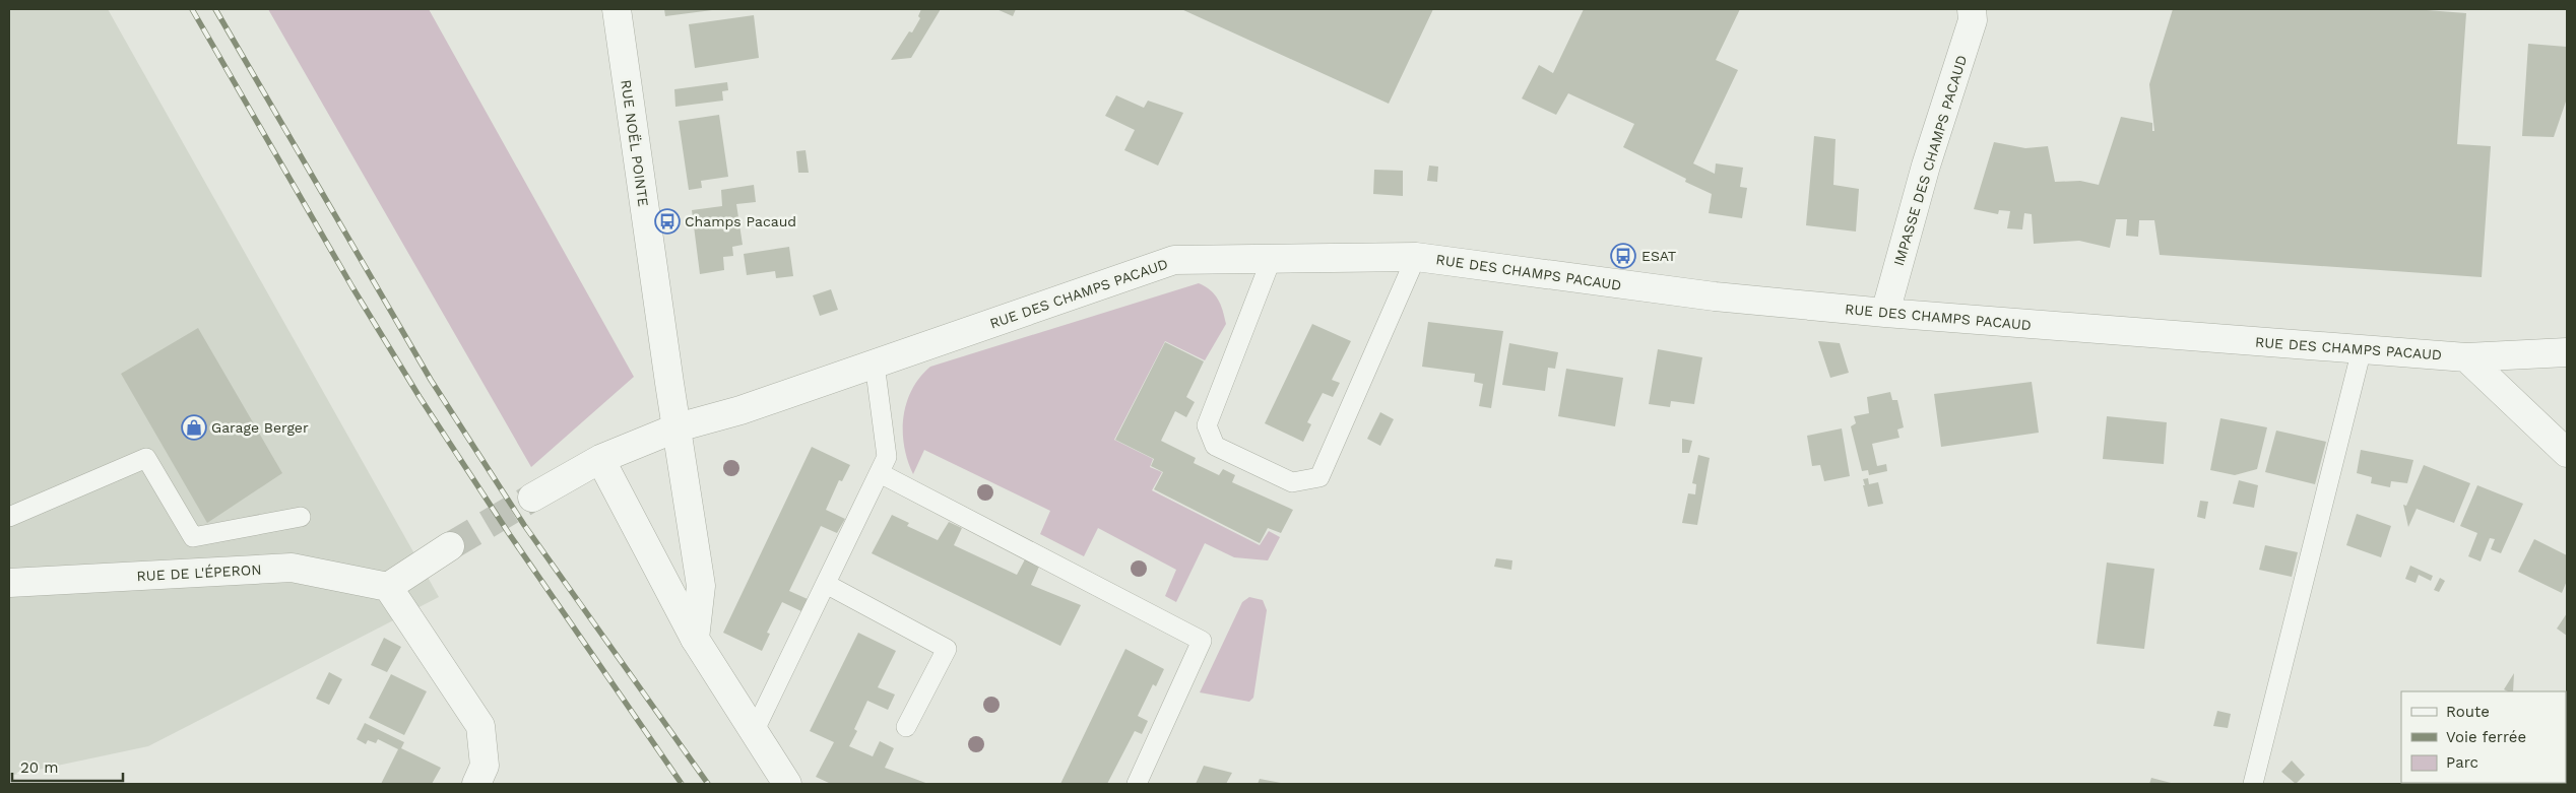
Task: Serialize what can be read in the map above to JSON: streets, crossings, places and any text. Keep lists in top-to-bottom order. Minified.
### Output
{"streets":{"street":["RUE NOËL POINTE","IMPASSE DES CHAMPS PACAUD","RUE DES CHAMPS PACAUD","RUE DE L'ÉPERON"]},"crossings":[["RUE NOËL POINTE","RUE DES CHAMPS PACAUD"],["IMPASSE DES CHAMPS PACAUD","RUE DES CHAMPS PACAUD"]],"places":{"bus stop":["Champs Pacaud","ESAT"],"shop":["Garage Berger"]},"legend":["Route","Voie ferrée","Parc"],"scale_bar":"20 m"}
